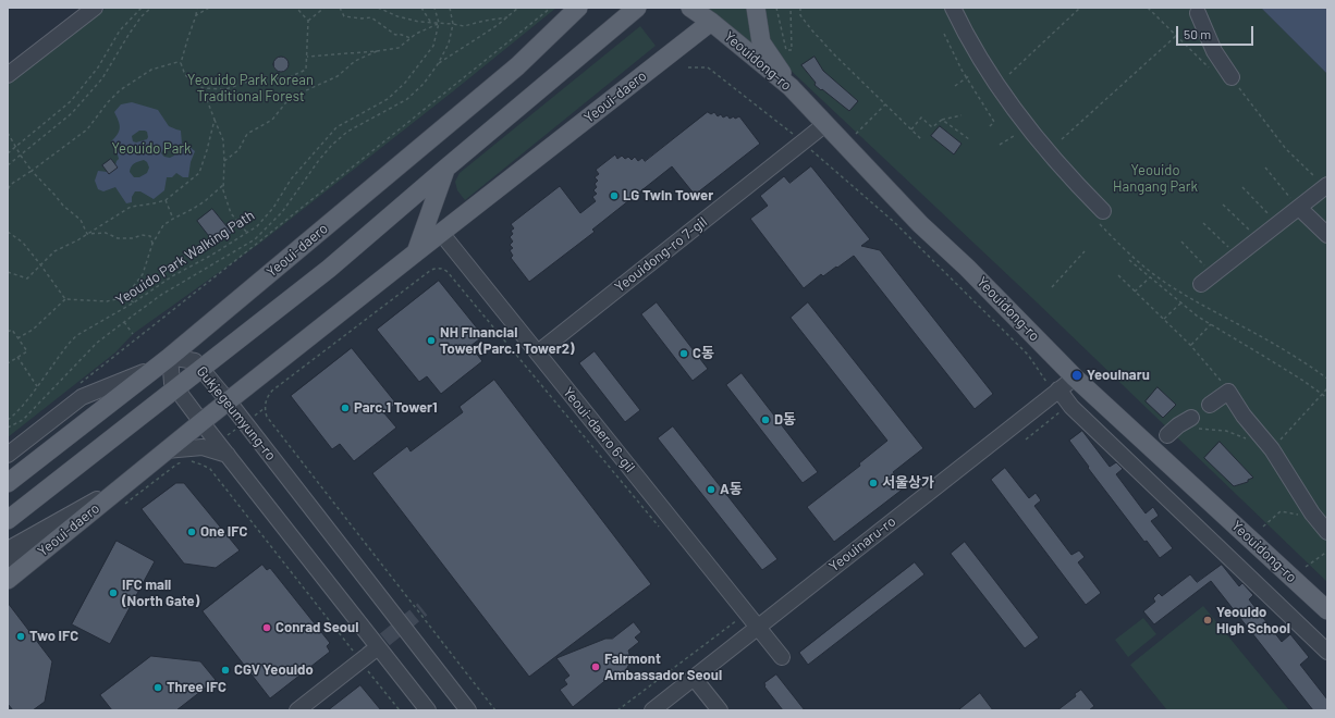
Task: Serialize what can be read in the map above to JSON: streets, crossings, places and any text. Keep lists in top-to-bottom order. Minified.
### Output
{"streets":{"main road":["Yeouidong-ro","Yeoui-daero"],"street":["Yeouidong-ro 7-gil","Gukjegeumyung-ro","Yeoui-daero 6-gil","Yeouinaru-ro"],"path":["Yeouido Park Walking Path"]},"crossings":[["Yeouidong-ro","Yeoui-daero"],["Yeouidong-ro","Yeouidong-ro 7-gil"],["Yeouidong-ro","Yeouinaru-ro"],["Yeoui-daero","Gukjegeumyung-ro"],["Yeoui-daero","Yeoui-daero 6-gil"],["Yeouidong-ro 7-gil","Yeoui-daero 6-gil"],["Yeoui-daero 6-gil","Yeouinaru-ro"]],"parks":["Yeouido Park Korean Traditional Forest","Yeouido Park","Yeouido Hangang Park"],"places":["LG Twin Tower","NH Financial Tower(Parc.1 Tower2)","C동","Yeouinaru","Parc.1 Tower1","D동","서울상가","A동","One IFC","IFC mall (North Gate)","Yeouido High School","Conrad Seoul","Two IFC","Fairmont Ambassador Seoul","CGV Yeouido","Three IFC"],"scale_bar":"50 m"}
